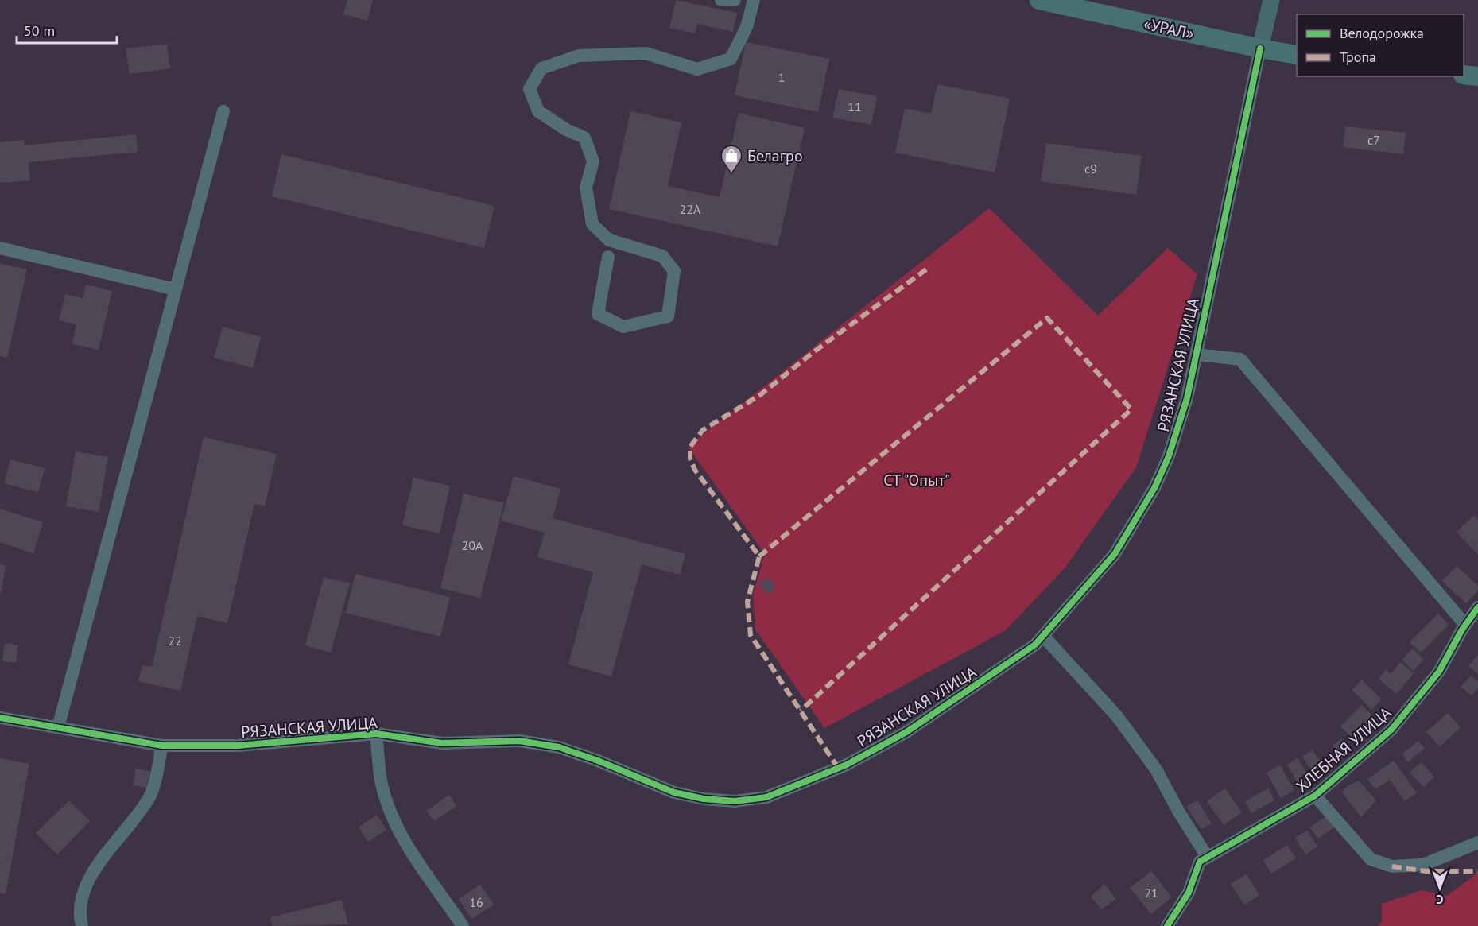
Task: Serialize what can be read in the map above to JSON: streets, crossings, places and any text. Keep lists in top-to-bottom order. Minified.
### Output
{"streets":{"highway":["«УРАЛ»"],"street":["РЯЗАНСКАЯ УЛИЦА","ХЛЕБНАЯ УЛИЦА"]},"crossings":[["«УРАЛ»","РЯЗАНСКАЯ УЛИЦА"]],"parks":["СТ \"Опыт\""],"places":{"shop":["Белагро"]},"house_numbers":["1","11","с7","с9","22А","20А","22","21","16"],"legend":["Велодорожка","Тропа"],"scale_bar":"50 m","north":"bottom"}
